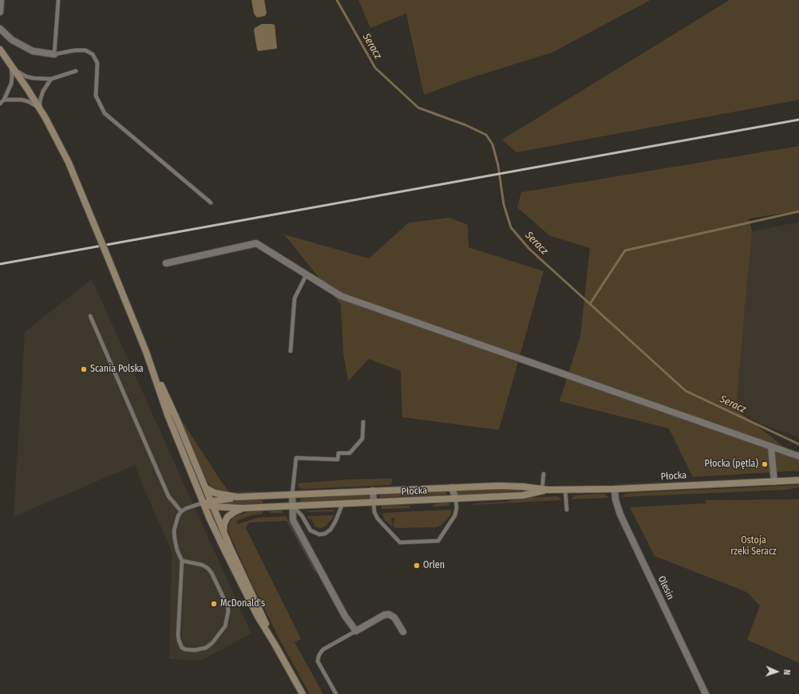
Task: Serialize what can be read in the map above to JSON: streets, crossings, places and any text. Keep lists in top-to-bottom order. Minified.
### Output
{"streets":{"main road":["Płocka"],"street":["Olesin"]},"crossings":[["Płocka","Olesin"]],"water":["Seracz"],"parks":["Ostoja rzeki Seracz"],"places":["Scania Polska","Płocka (pętla)","Orlen","McDonald's"],"north":"right"}
